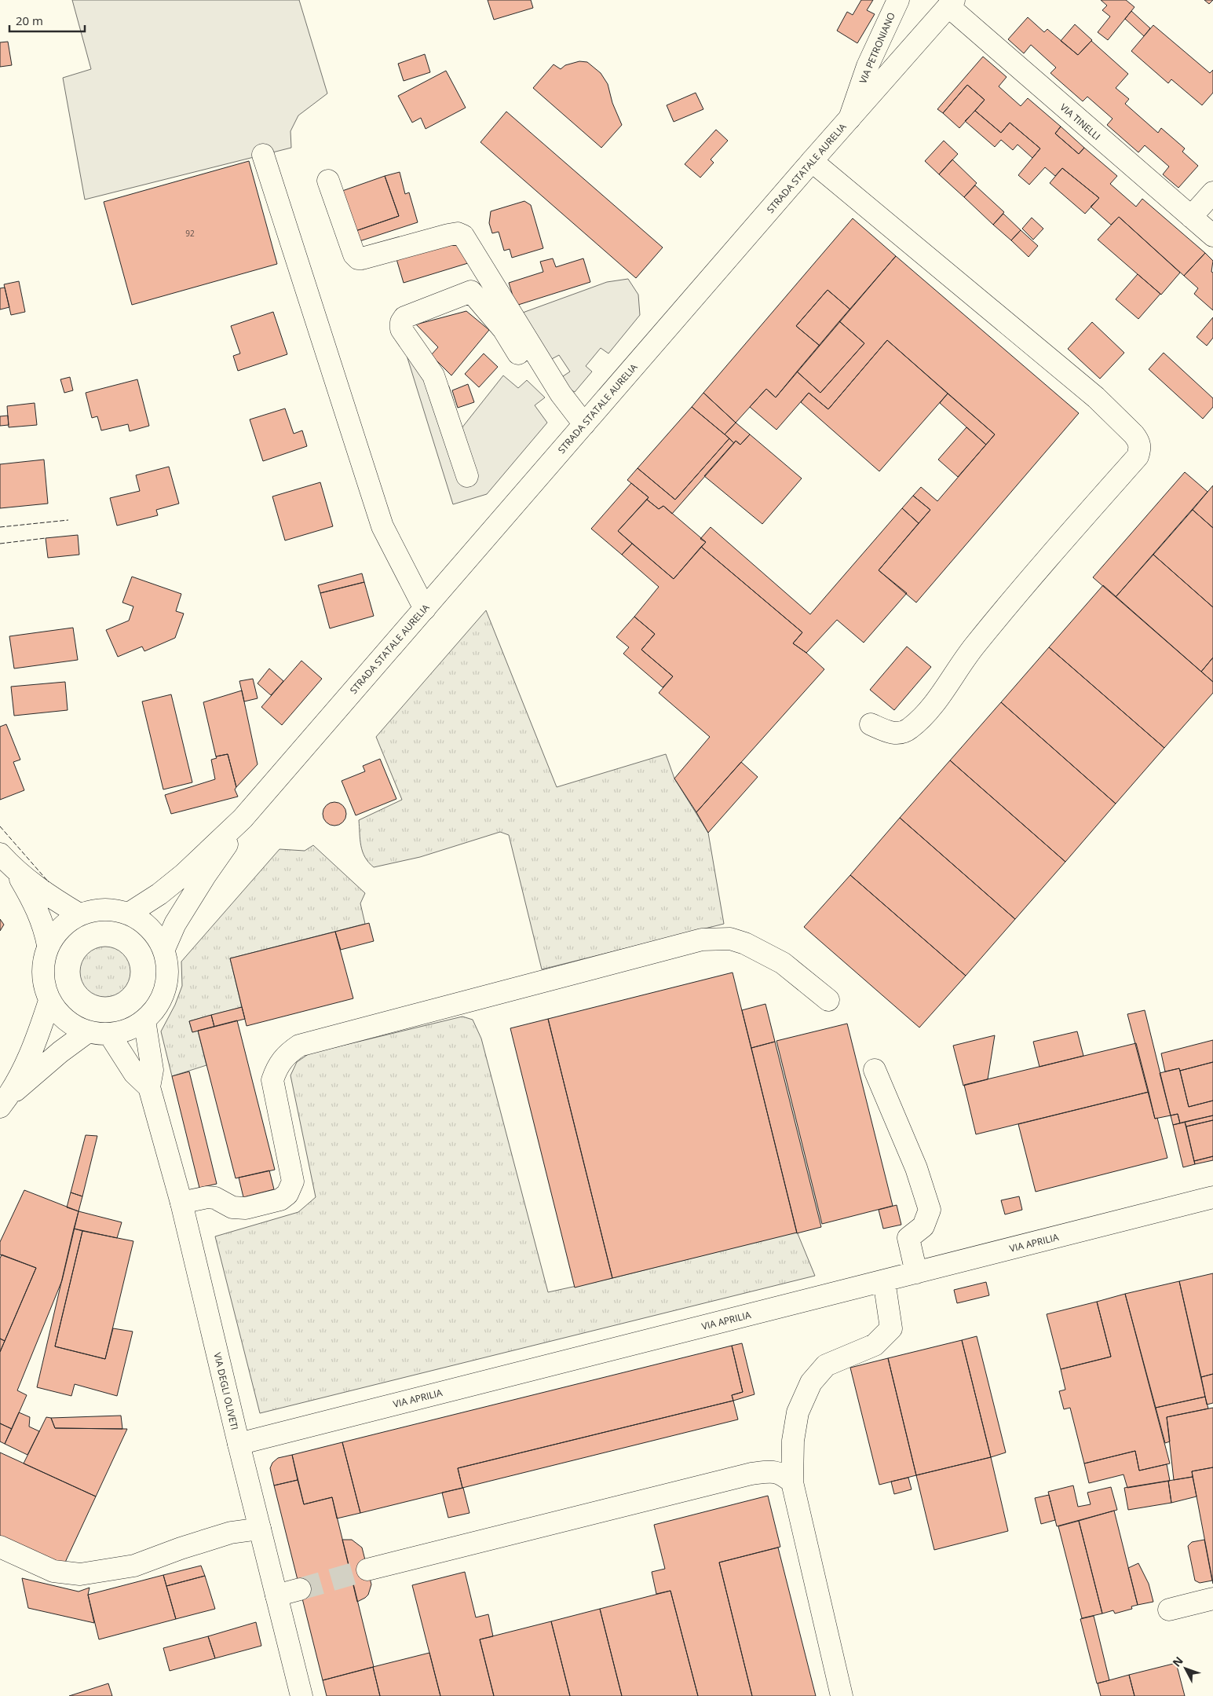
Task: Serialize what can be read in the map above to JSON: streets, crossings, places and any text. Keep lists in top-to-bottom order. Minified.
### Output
{"streets":{"main road":["VIA PETRONIANO","VIA TINELLI","STRADA STATALE AURELIA","VIA APRILIA","VIA DEGLI OLIVETI"]},"crossings":[["VIA PETRONIANO","STRADA STATALE AURELIA"],["VIA TINELLI","STRADA STATALE AURELIA"],["STRADA STATALE AURELIA","VIA DEGLI OLIVETI"],["VIA APRILIA","VIA DEGLI OLIVETI"]],"house_numbers":["92"],"scale_bar":"20 m","north":"top left"}
